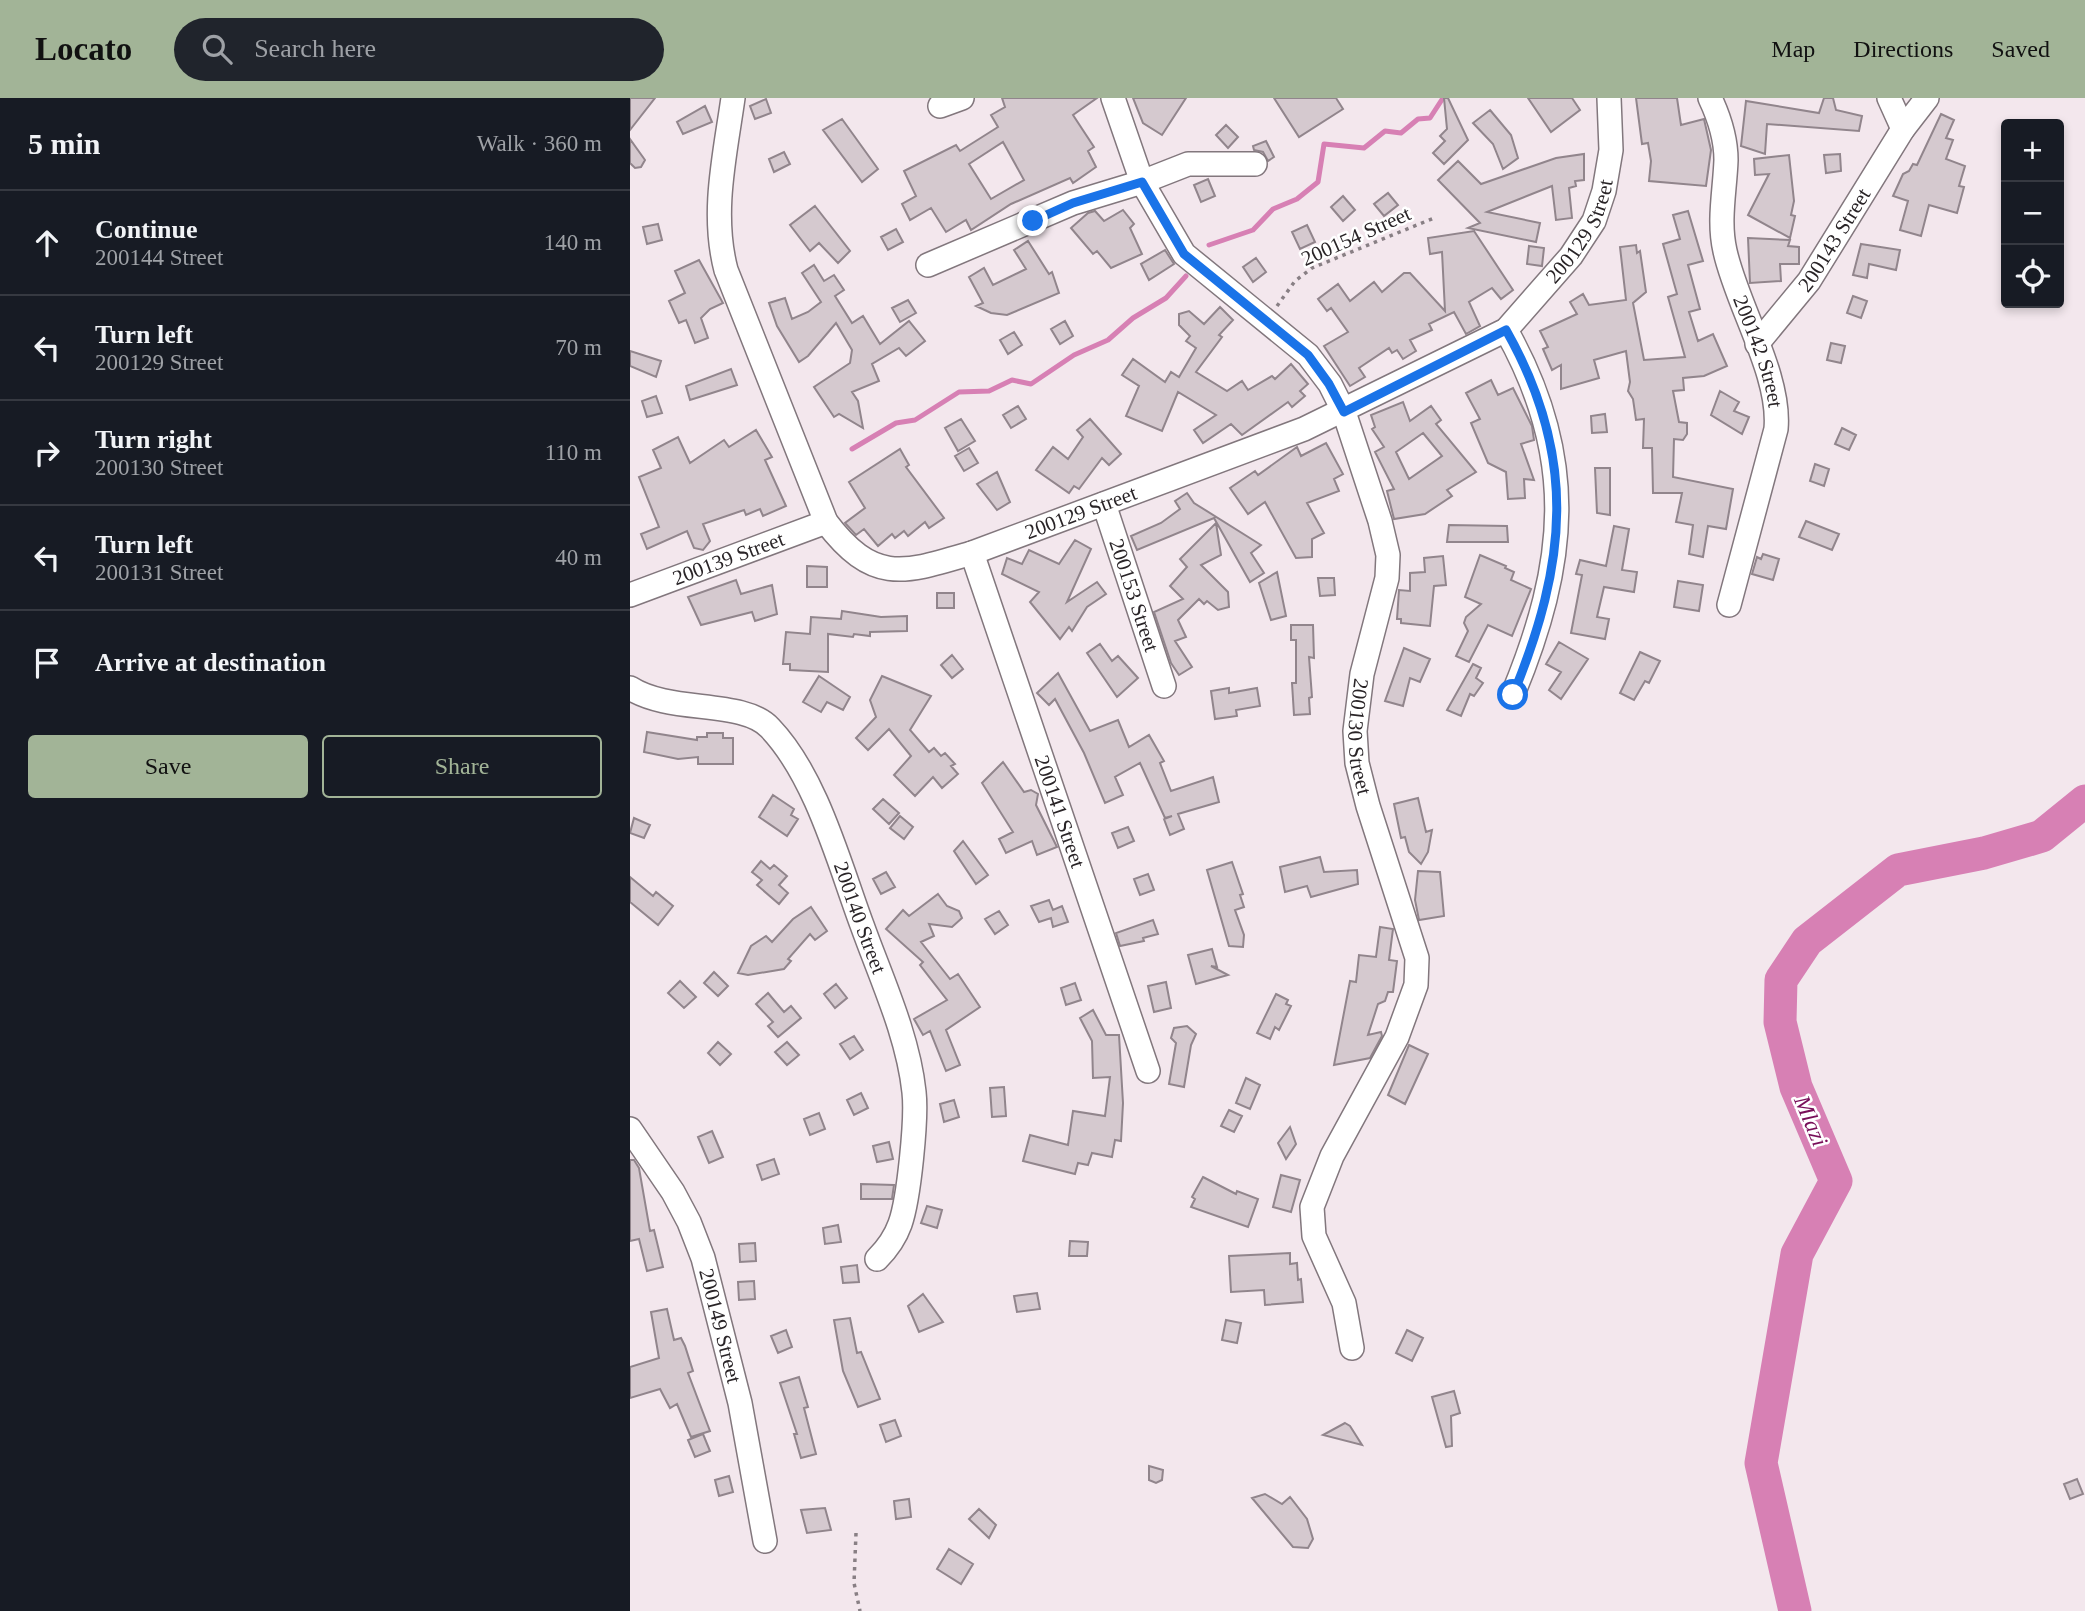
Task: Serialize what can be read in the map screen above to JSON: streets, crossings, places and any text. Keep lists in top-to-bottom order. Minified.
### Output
{"streets":{"street":["200129 Street","200143 Street","200142 Street","200139 Street","200153 Street","200130 Street","200141 Street","200140 Street","200149 Street"],"path":["200154 Street"]},"crossings":[["200129 Street","200139 Street"],["200129 Street","200153 Street"],["200129 Street","200130 Street"],["200129 Street","200141 Street"],["200154 Street","200130 Street"],["200143 Street","200142 Street"]],"water":["Mlazi"],"page":{"header":"Locato","search":"Search here","nav":["Map","Directions","Saved"],"heading":["5 min","Walk · 360 m"],"map_buttons":["+","−"],"list":[["Continue","200144 Street","140 m"],["Turn left","200129 Street","70 m"],["Turn right","200130 Street","110 m"],["Turn left","200131 Street","40 m"],"Arrive at destination"],"buttons":["Save","Share"]}}
